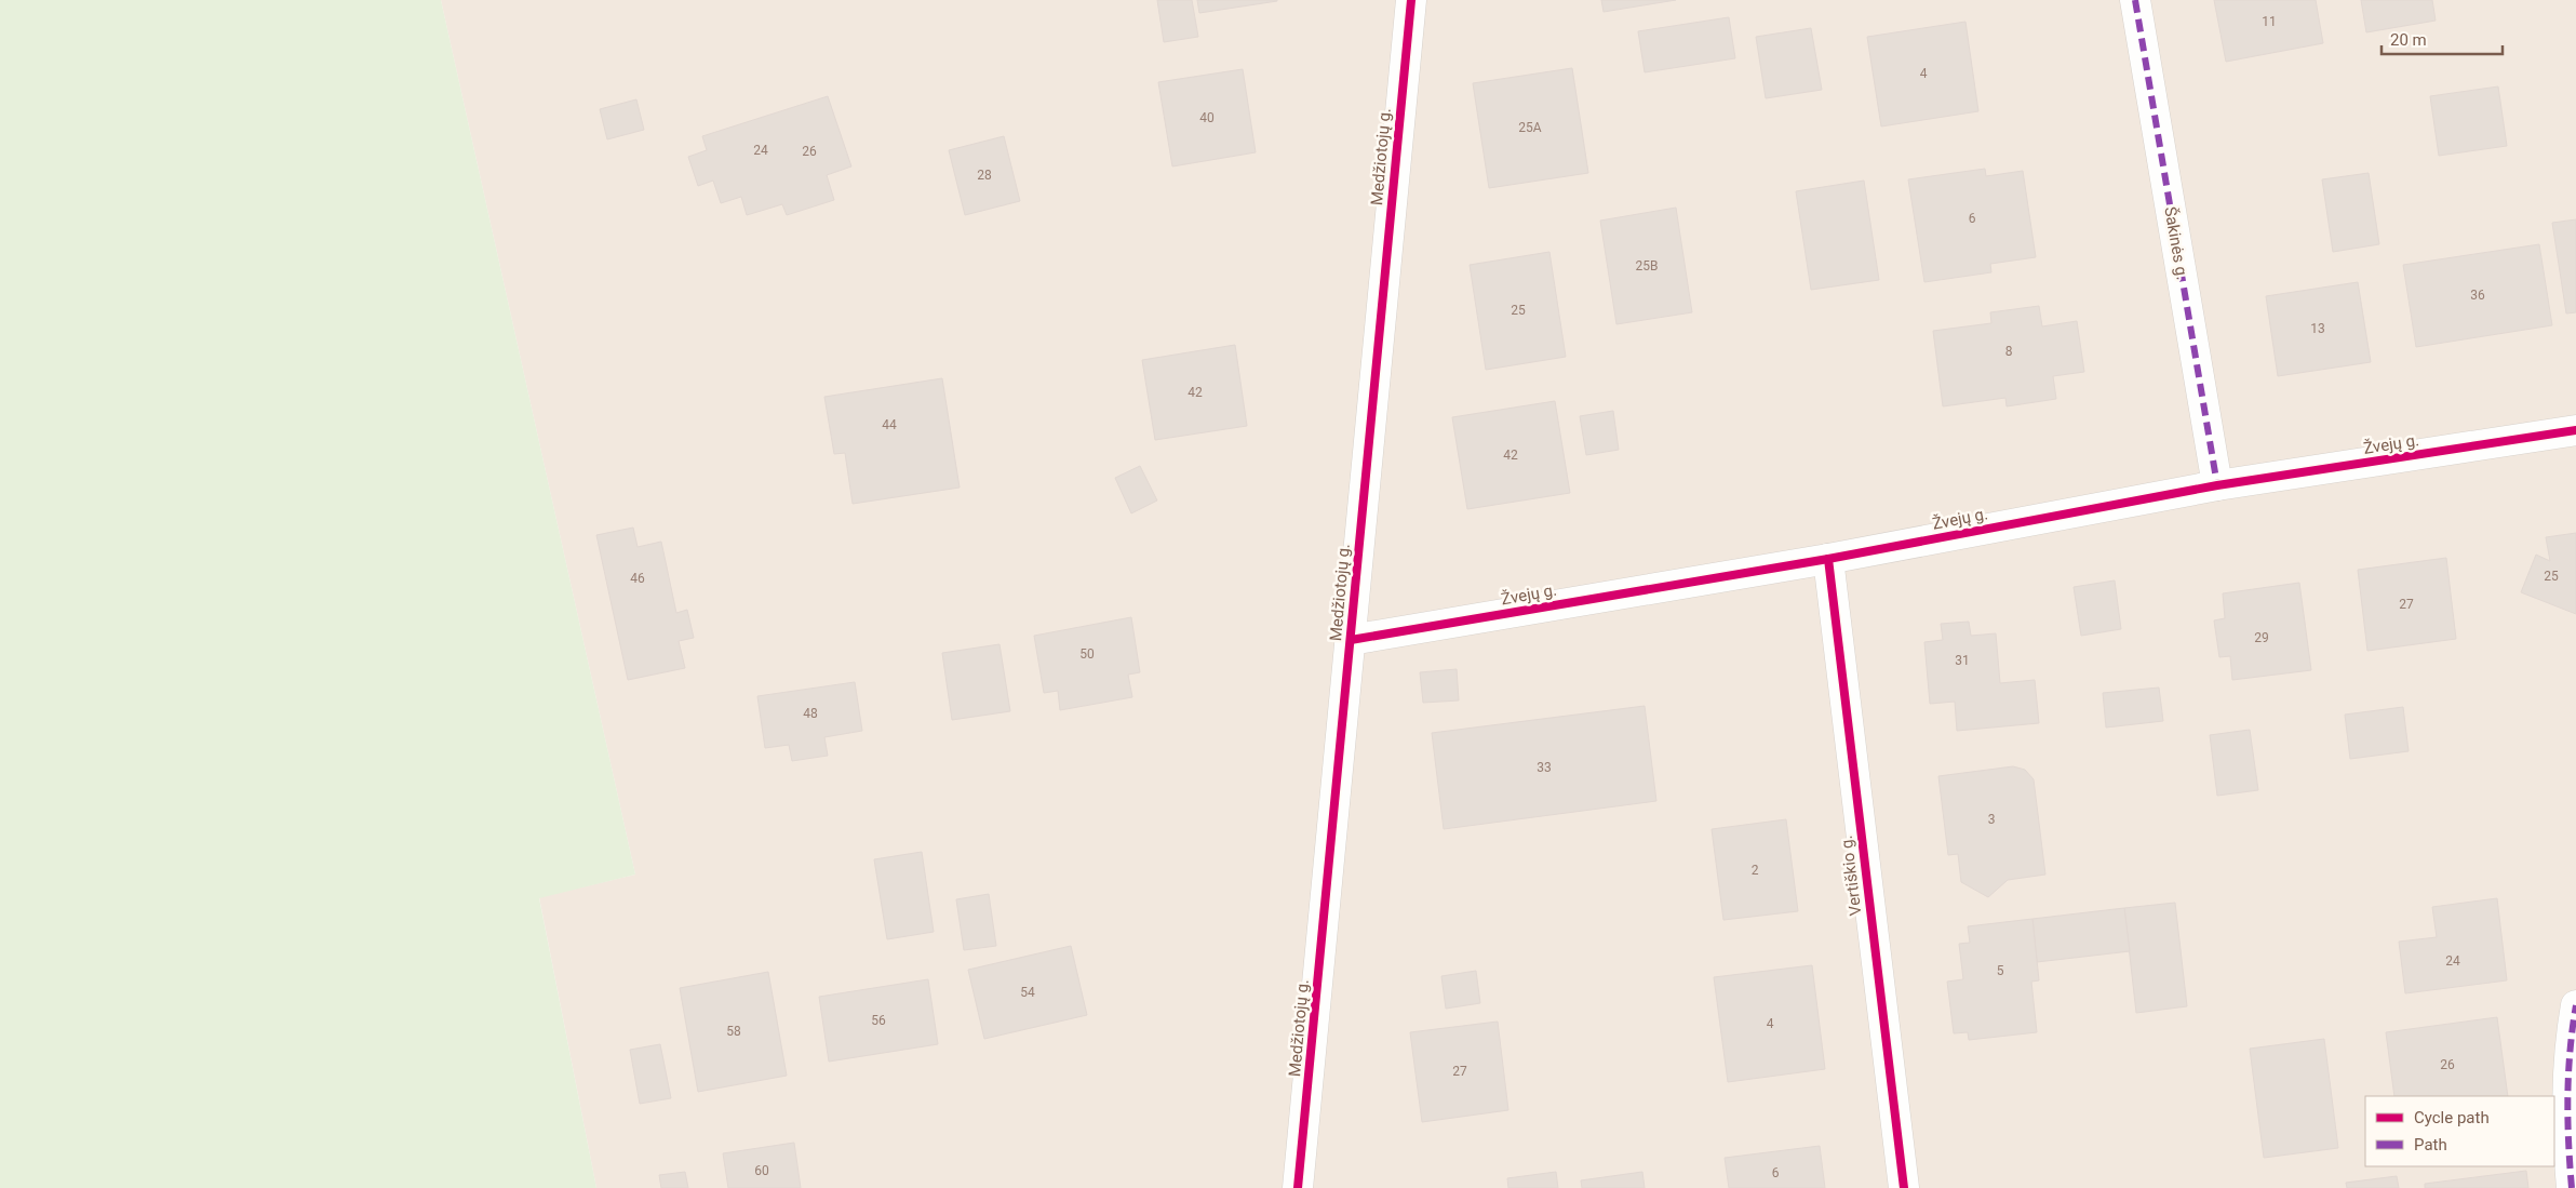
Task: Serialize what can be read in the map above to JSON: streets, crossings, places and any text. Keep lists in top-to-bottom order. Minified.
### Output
{"streets":{"street":["Medžiotojų g.","Šakinės g.","Žvejų g.","Vertiškio g."]},"crossings":[["Medžiotojų g.","Žvejų g."],["Šakinės g.","Žvejų g."],["Žvejų g.","Vertiškio g."]],"house_numbers":["11","4","40","25A","24","26","28","6","25B","36","25","13","8","42","44","42","25","46","27","29","50","31","48","33","3","2","24","5","54","56","4","58","26","27","60","6"],"legend":["Cycle path","Path"],"scale_bar":"20 m"}
